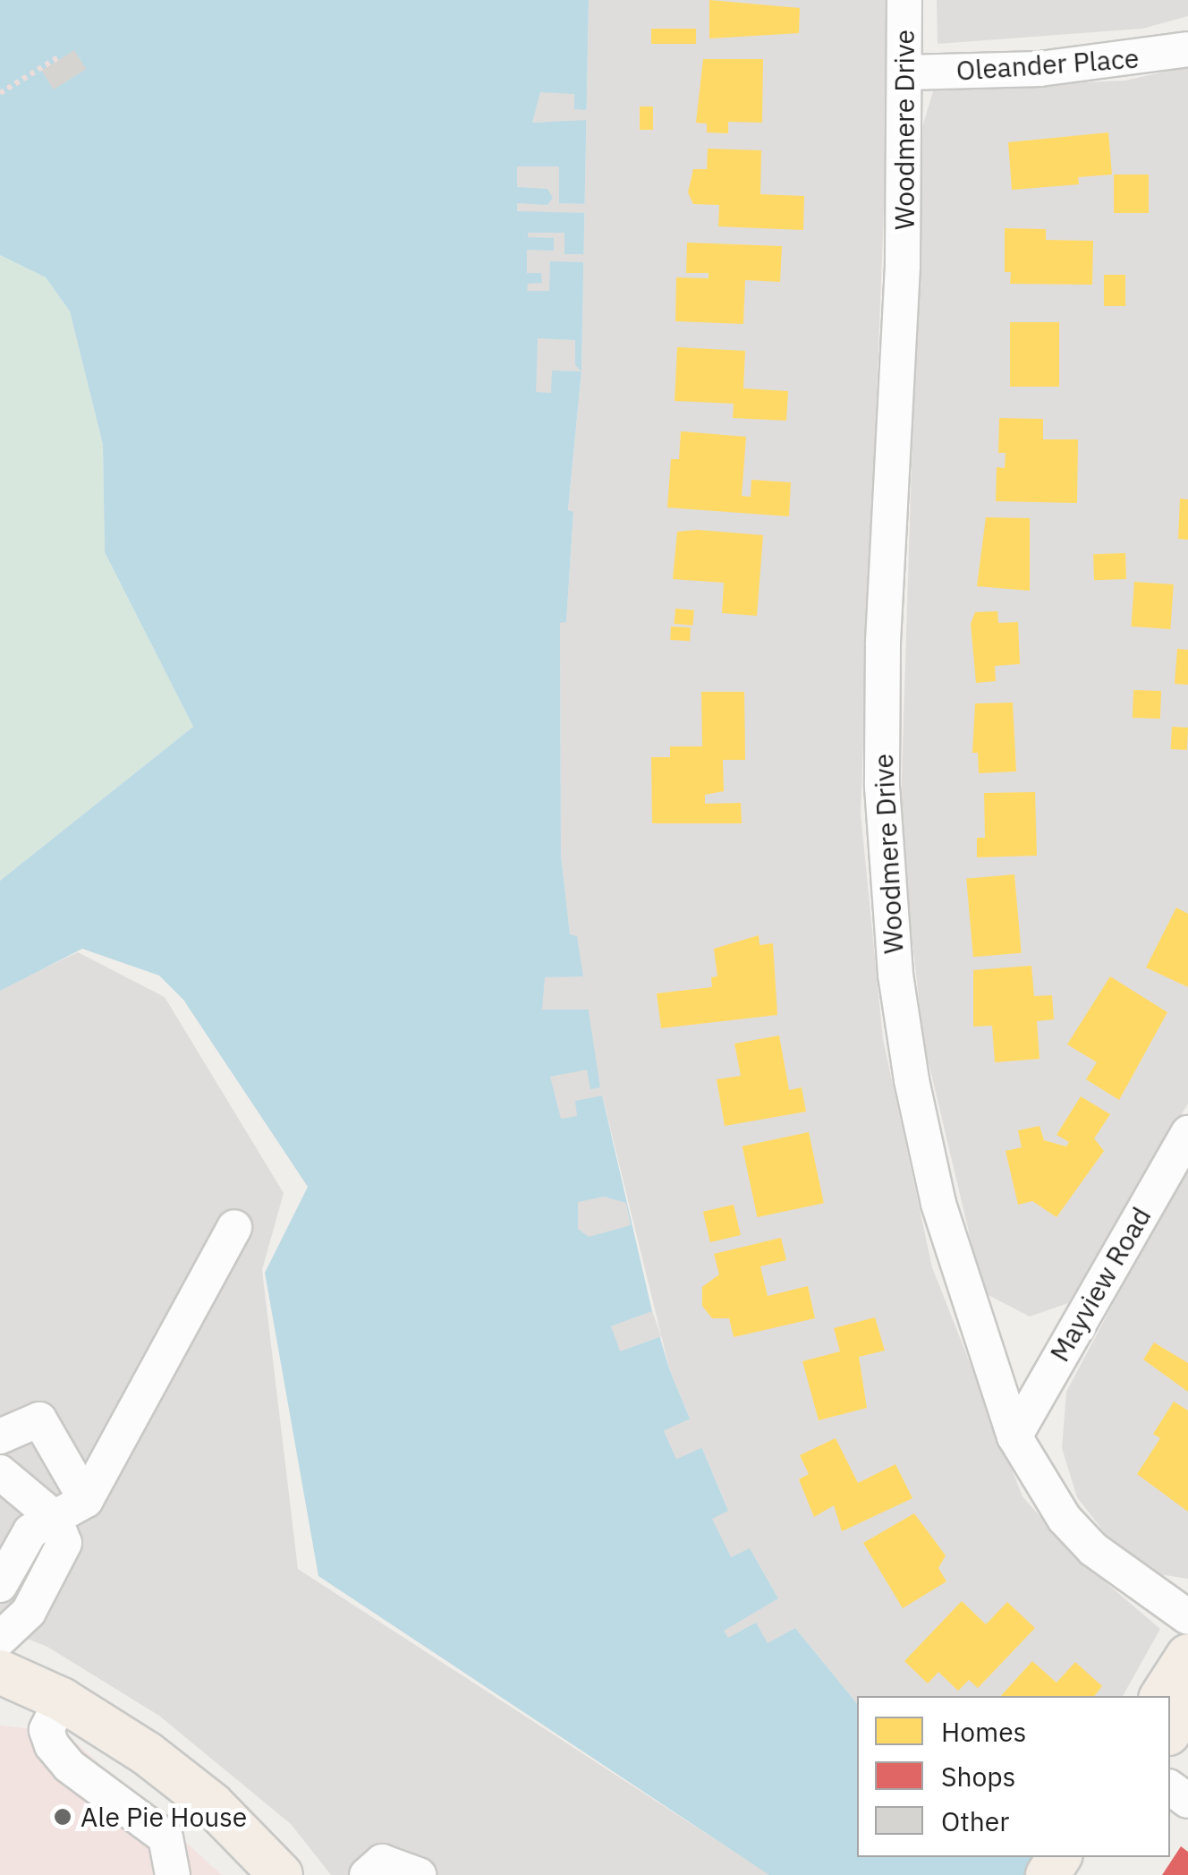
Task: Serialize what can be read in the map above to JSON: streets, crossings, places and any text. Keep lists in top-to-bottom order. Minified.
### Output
{"streets":{"street":["Oleander Place","Woodmere Drive","Mayview Road"]},"crossings":[["Oleander Place","Woodmere Drive"],["Woodmere Drive","Mayview Road"]],"places":["Ale Pie House"],"legend":["Homes","Shops","Other"]}
